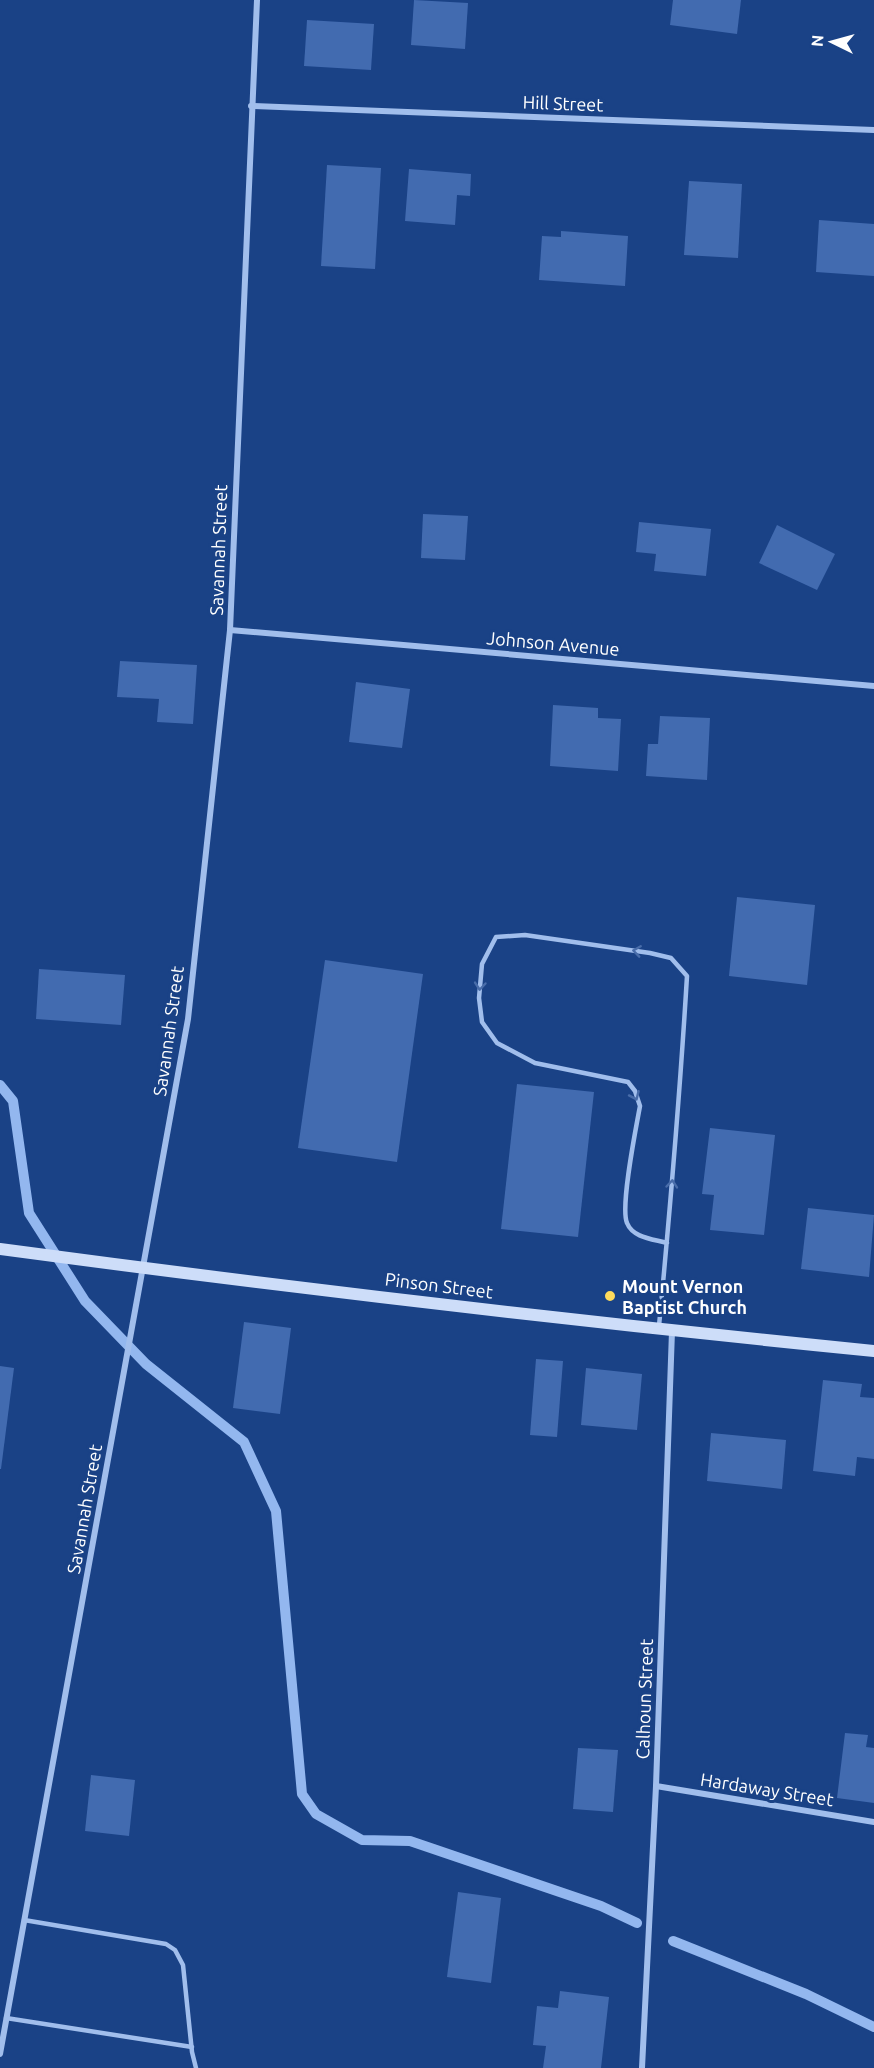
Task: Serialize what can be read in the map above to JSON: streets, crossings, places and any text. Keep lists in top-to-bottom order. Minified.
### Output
{"streets":{"street":["Hill Street","Savannah Street","Johnson Avenue","Pinson Street","Calhoun Street","Hardaway Street"]},"crossings":[["Hill Street","Savannah Street"],["Savannah Street","Johnson Avenue"],["Savannah Street","Pinson Street"],["Pinson Street","Calhoun Street"],["Calhoun Street","Hardaway Street"]],"places":["Mount Vernon Baptist Church"],"north":"left"}
